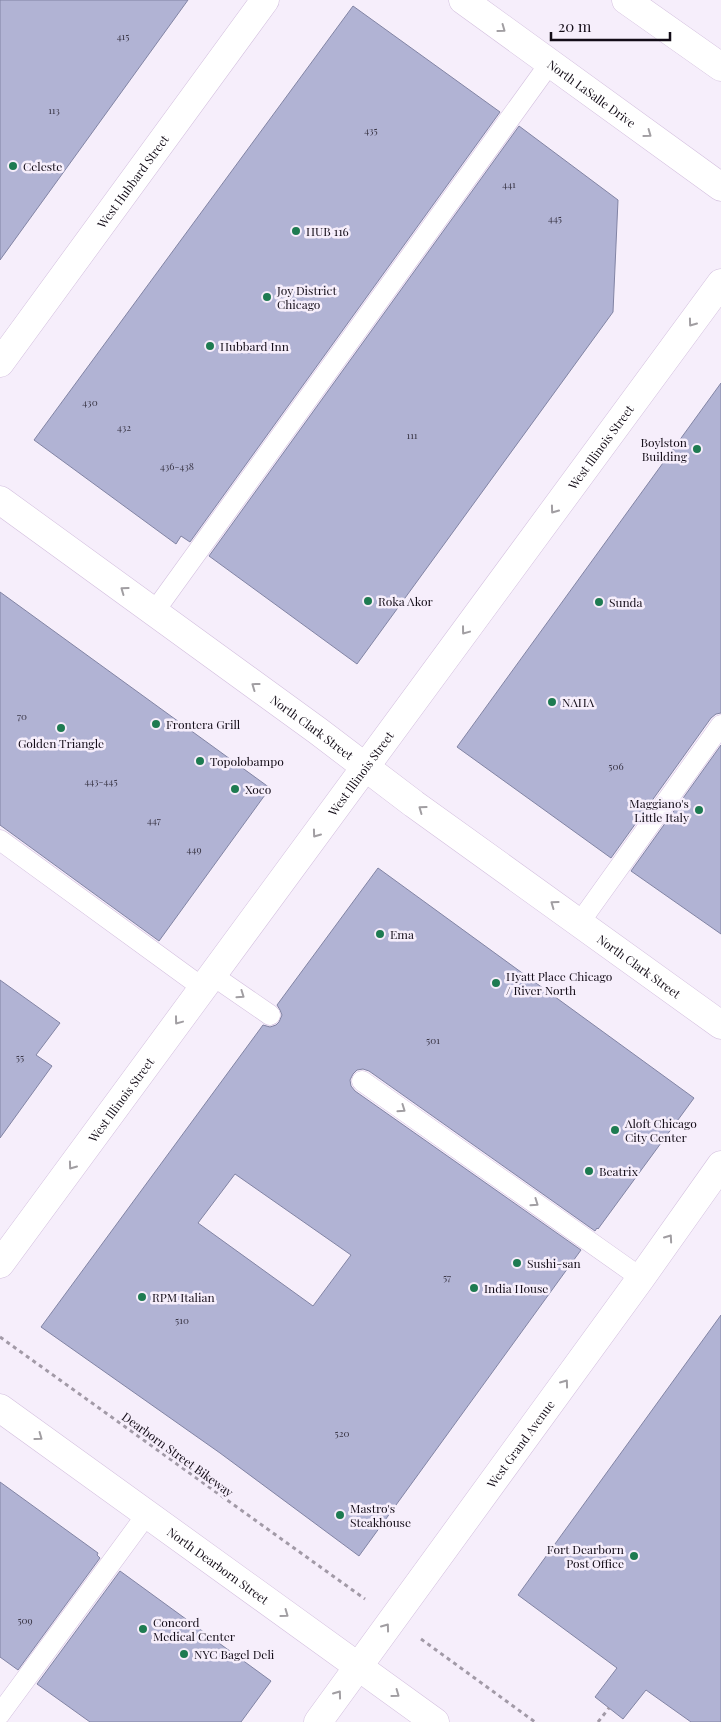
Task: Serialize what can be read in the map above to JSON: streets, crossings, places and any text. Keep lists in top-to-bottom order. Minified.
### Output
{"streets":{"main road":["North LaSalle Drive","West Hubbard Street","West Illinois Street","North Clark Street","West Grand Avenue","North Dearborn Street"],"path":["Dearborn Street Bikeway"]},"crossings":[["West Illinois Street","North Clark Street"],["West Grand Avenue","North Dearborn Street"]],"one_way":["West Illinois Street","North Clark Street","West Grand Avenue","North Dearborn Street"],"places":["Celeste","HUB 116","Joy District Chicago","Hubbard Inn","Boylston Building","Roka Akor","Sunda","NAHA","Frontera Grill","Golden Triangle","Topolobampo","Xoco","Maggiano's Little Italy","Ema","Hyatt Place Chicago / River North","Aloft Chicago City Center","Beatrix","Sushi-san","India House","RPM Italian","Mastro's Steakhouse","Fort Dearborn Post Office","Concord Medical Center","NYC Bagel Deli"],"house_numbers":["415","113","435","441","445","430","432","111","436-438","70","506","443-445","447","449","501","55","57","510","520","509"],"scale_bar":"20 m"}
